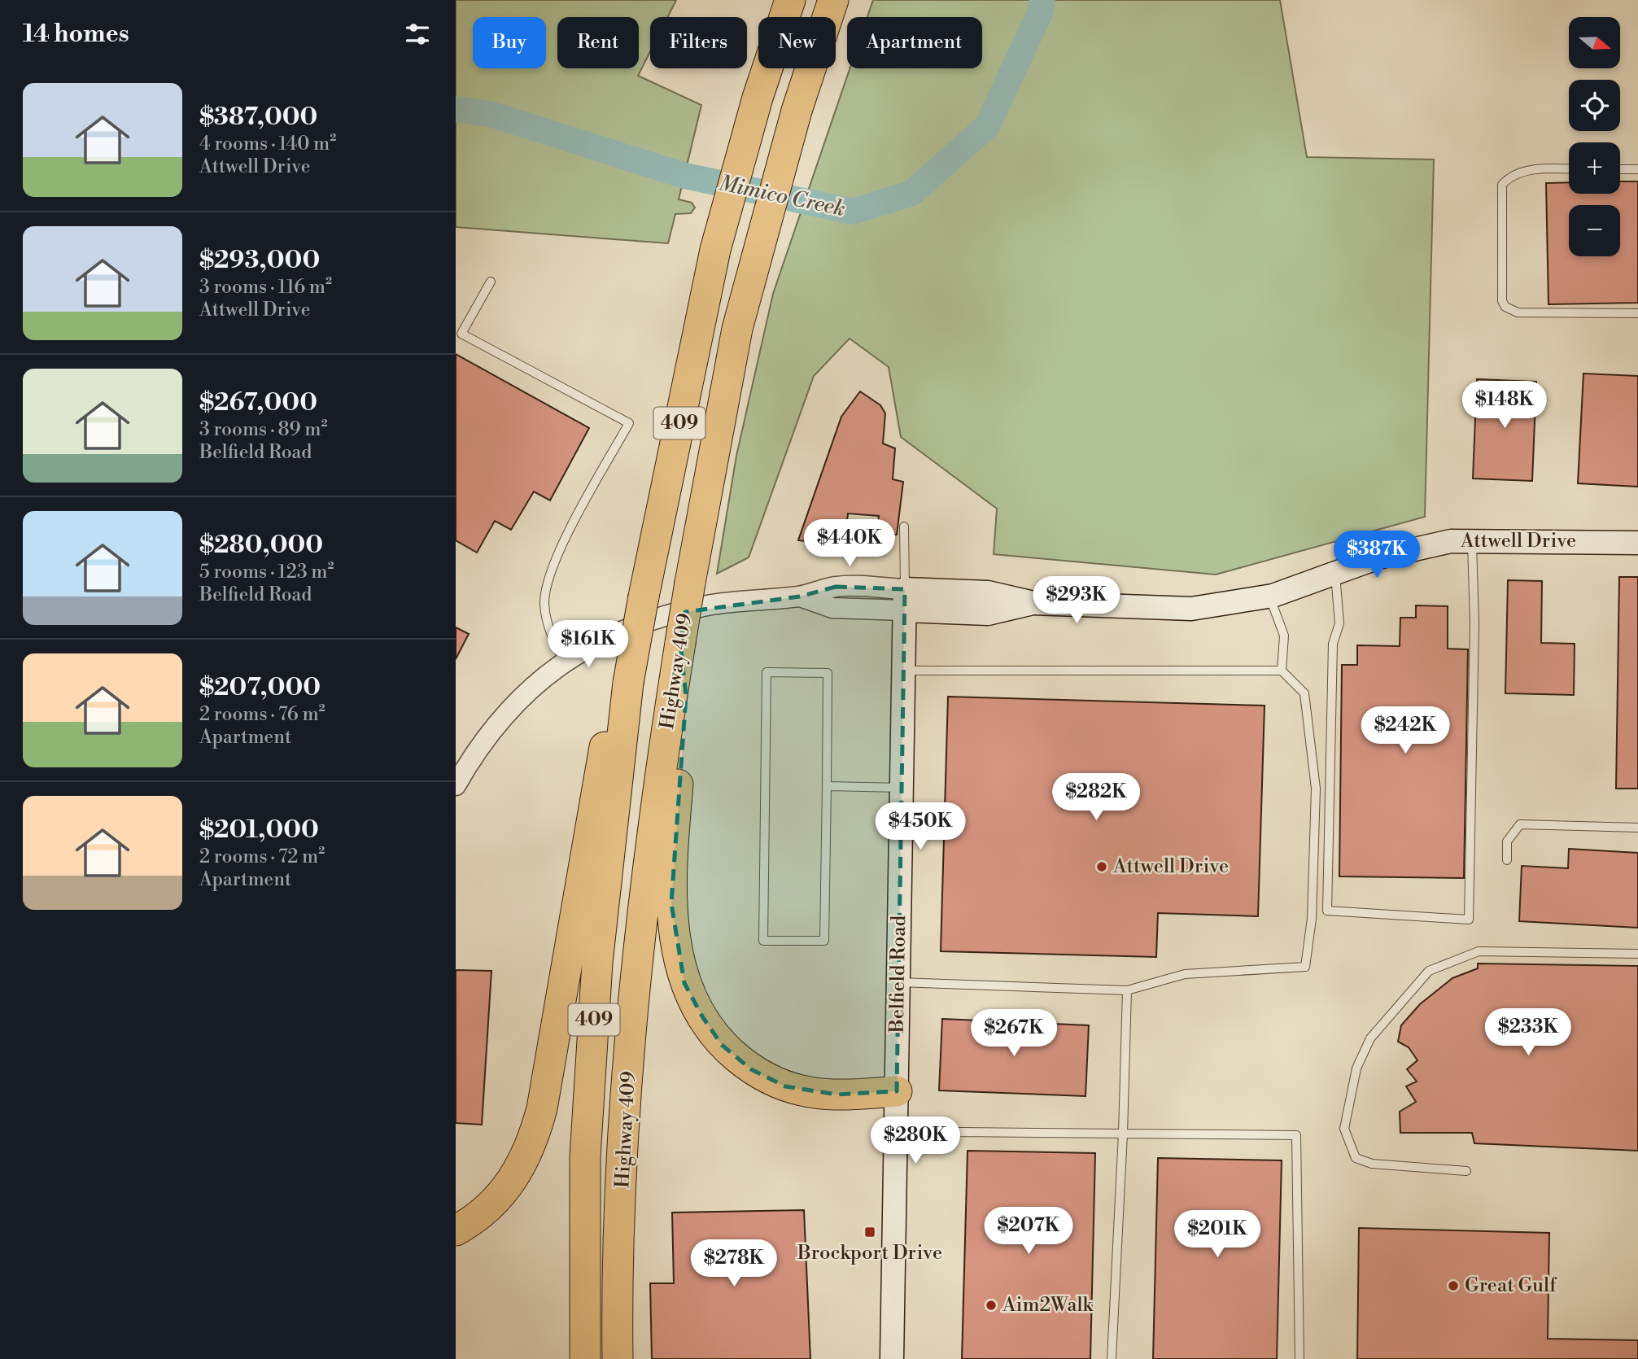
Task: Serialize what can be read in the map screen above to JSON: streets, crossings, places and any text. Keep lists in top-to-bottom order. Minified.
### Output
{"streets":{"highway":["409","Highway 409"],"main road":["Attwell Drive","Belfield Road"]},"crossings":[["Attwell Drive","Belfield Road"]],"water":["Mimico Creek"],"places":{"other":["Attwell Drive","Great Gulf","Aim2Walk"],"transit":["Brockport Drive"]},"north":"right","page":{"heading":"14 homes","map_buttons":["+","−"],"chip":["Buy","Rent","Filters","New","Apartment"],"list":[{"name":"$387,000","note":"4 rooms · 140 m² · Attwell Drive"},{"name":"$293,000","note":"3 rooms · 116 m² · Attwell Drive"},{"name":"$267,000","note":"3 rooms · 89 m² · Belfield Road"},{"name":"$280,000","note":"5 rooms · 123 m² · Belfield Road"},{"name":"$207,000","note":"2 rooms · 76 m² · Apartment"},{"name":"$201,000","note":"2 rooms · 72 m² · Apartment"}],"price":["$148K","$440K","$387K","$293K","$161K","$242K","$282K","$450K","$233K","$267K","$280K","$207K","$201K","$278K"]}}
